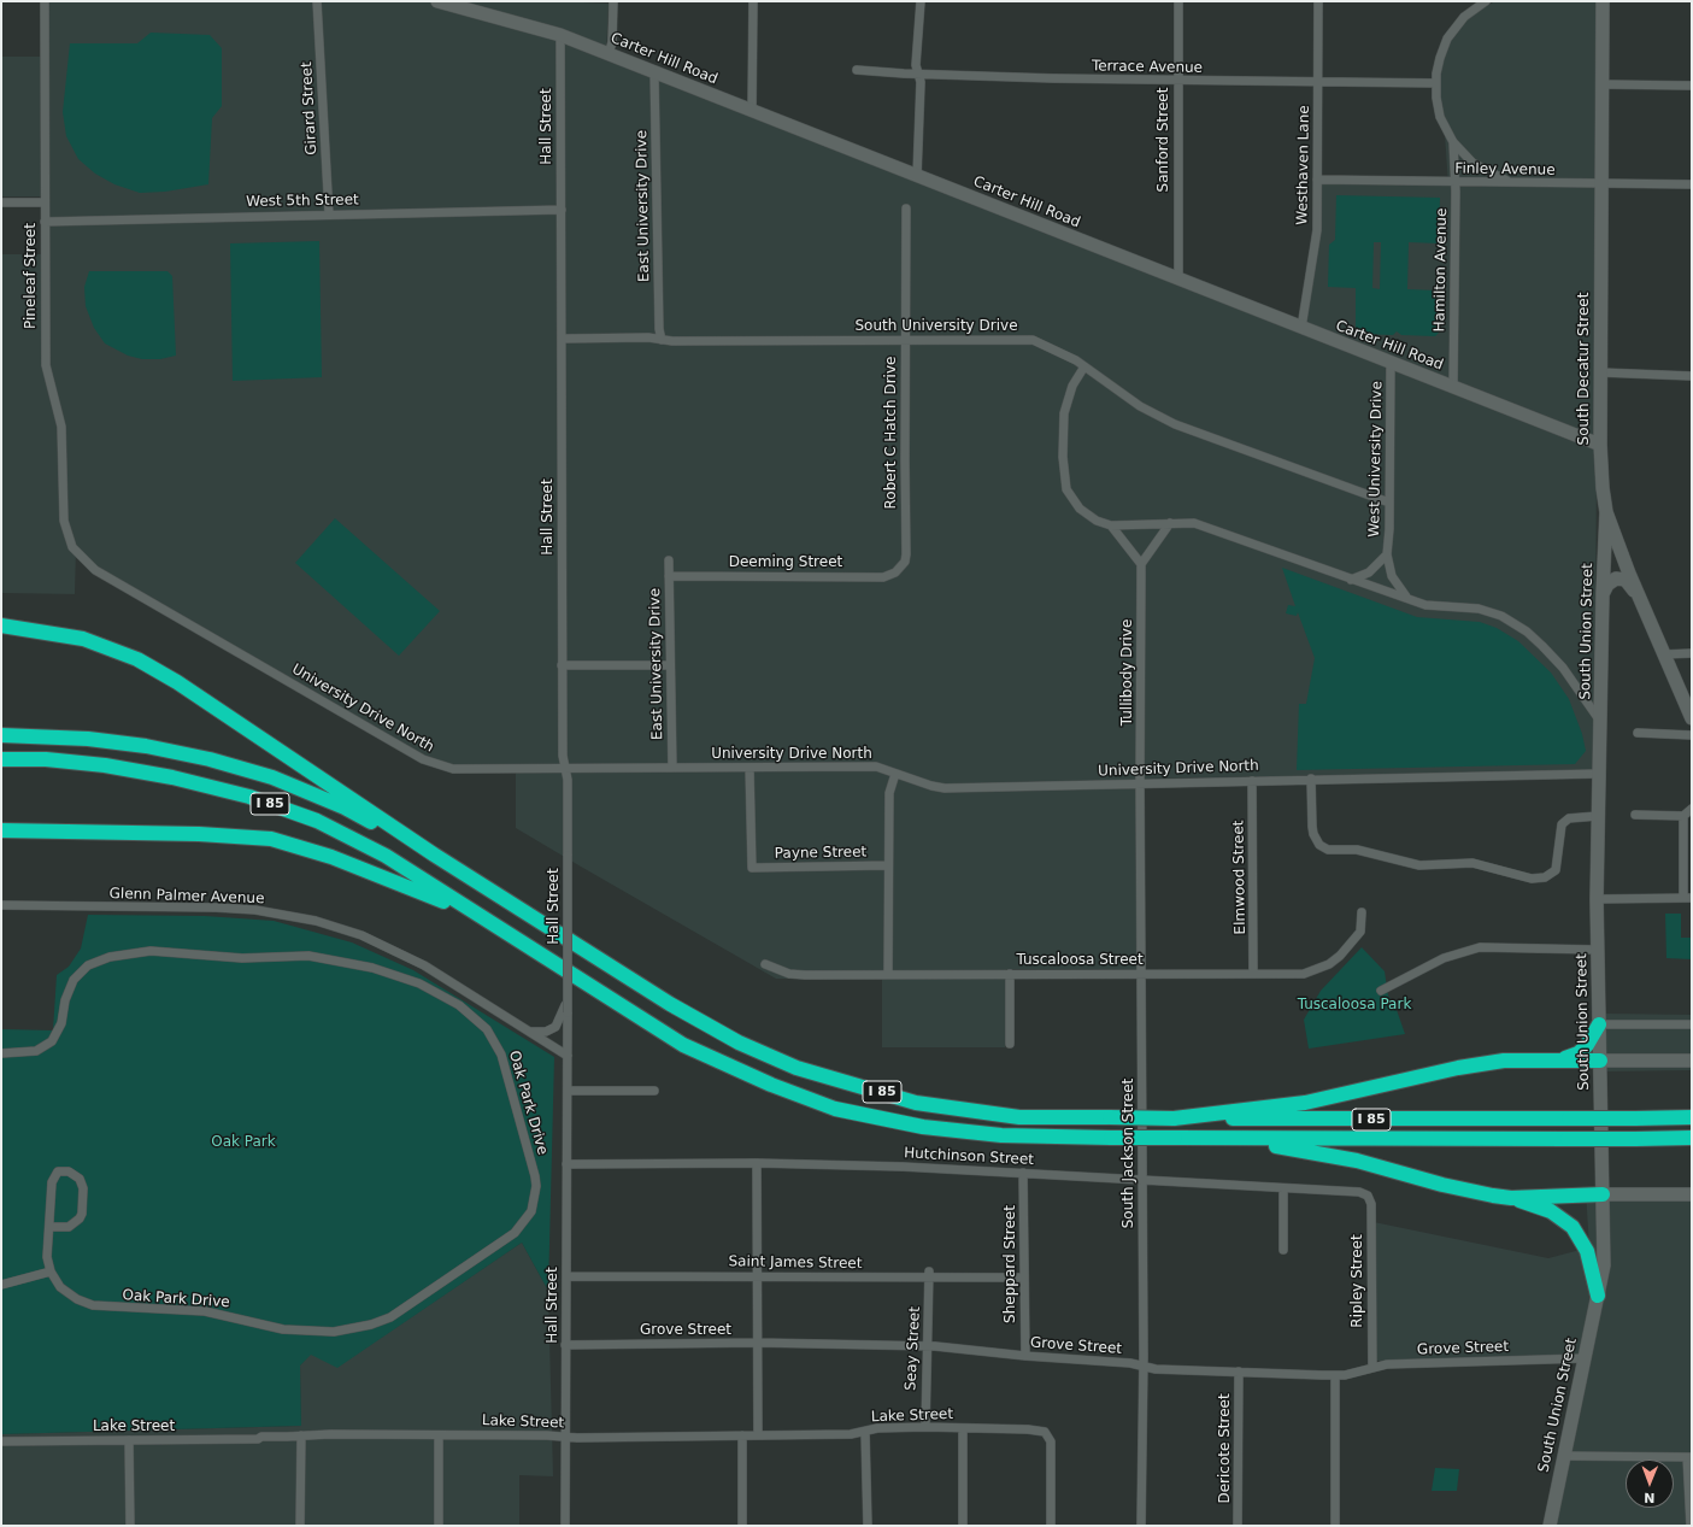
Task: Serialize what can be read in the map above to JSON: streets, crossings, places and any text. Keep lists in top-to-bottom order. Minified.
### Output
{"streets":{"highway":["I 85"],"main road":["Carter Hill Road","South Decatur Street","South Union Street"],"street":["Terrace Avenue","Girard Street","Hall Street","Sanford Street","Westhaven Lane","Finley Avenue","West 5th Street","East University Drive","Hamilton Avenue","Pineleaf Street","South University Drive","Robert C Hatch Drive","West University Drive","Deeming Street","Tullibody Drive","University Drive North","Payne Street","Elmwood Street","Glenn Palmer Avenue","Tuscaloosa Street","Oak Park Drive","South Jackson Street","Hutchinson Street","Saint James Street","Sheppard Street","Ripley Street","Grove Street","Seay Street","Lake Street","Dericote Street"]},"crossings":[["Carter Hill Road","Hall Street"],["Carter Hill Road","Sanford Street"],["Carter Hill Road","Westhaven Lane"],["Carter Hill Road","East University Drive"],["Carter Hill Road","Hamilton Avenue"],["Carter Hill Road","South Decatur Street"],["Carter Hill Road","West University Drive"],["Terrace Avenue","Sanford Street"],["Terrace Avenue","Westhaven Lane"],["Girard Street","West 5th Street"],["Hall Street","West 5th Street"],["Hall Street","South University Drive"],["Hall Street","University Drive North"],["Hall Street","Glenn Palmer Avenue"],["Hall Street","Hutchinson Street"],["Hall Street","Saint James Street"],["Hall Street","Grove Street"],["Hall Street","Lake Street"],["Westhaven Lane","Finley Avenue"],["Finley Avenue","Hamilton Avenue"],["Finley Avenue","South Decatur Street"],["West 5th Street","Pineleaf Street"],["East University Drive","South University Drive"],["East University Drive","Deeming Street"],["East University Drive","University Drive North"],["Pineleaf Street","University Drive North"],["South University Drive","Robert C Hatch Drive"],["South University Drive","West University Drive"],["South Decatur Street","South Union Street"],["Robert C Hatch Drive","Deeming Street"],["South Union Street","University Drive North"],["South Union Street","Grove Street"],["Tullibody Drive","University Drive North"],["Tullibody Drive","South Jackson Street"],["University Drive North","Payne Street"],["University Drive North","Elmwood Street"],["University Drive North","South Jackson Street"],["Elmwood Street","Tuscaloosa Street"],["Tuscaloosa Street","South Jackson Street"],["South Jackson Street","Hutchinson Street"],["South Jackson Street","Grove Street"],["Hutchinson Street","Sheppard Street"],["Hutchinson Street","Ripley Street"],["Saint James Street","Sheppard Street"],["Saint James Street","Seay Street"],["Sheppard Street","Grove Street"],["Ripley Street","Grove Street"],["Grove Street","Seay Street"],["Grove Street","Dericote Street"],["Seay Street","Lake Street"]],"parks":["Tuscaloosa Park","Oak Park"],"north":"bottom"}
